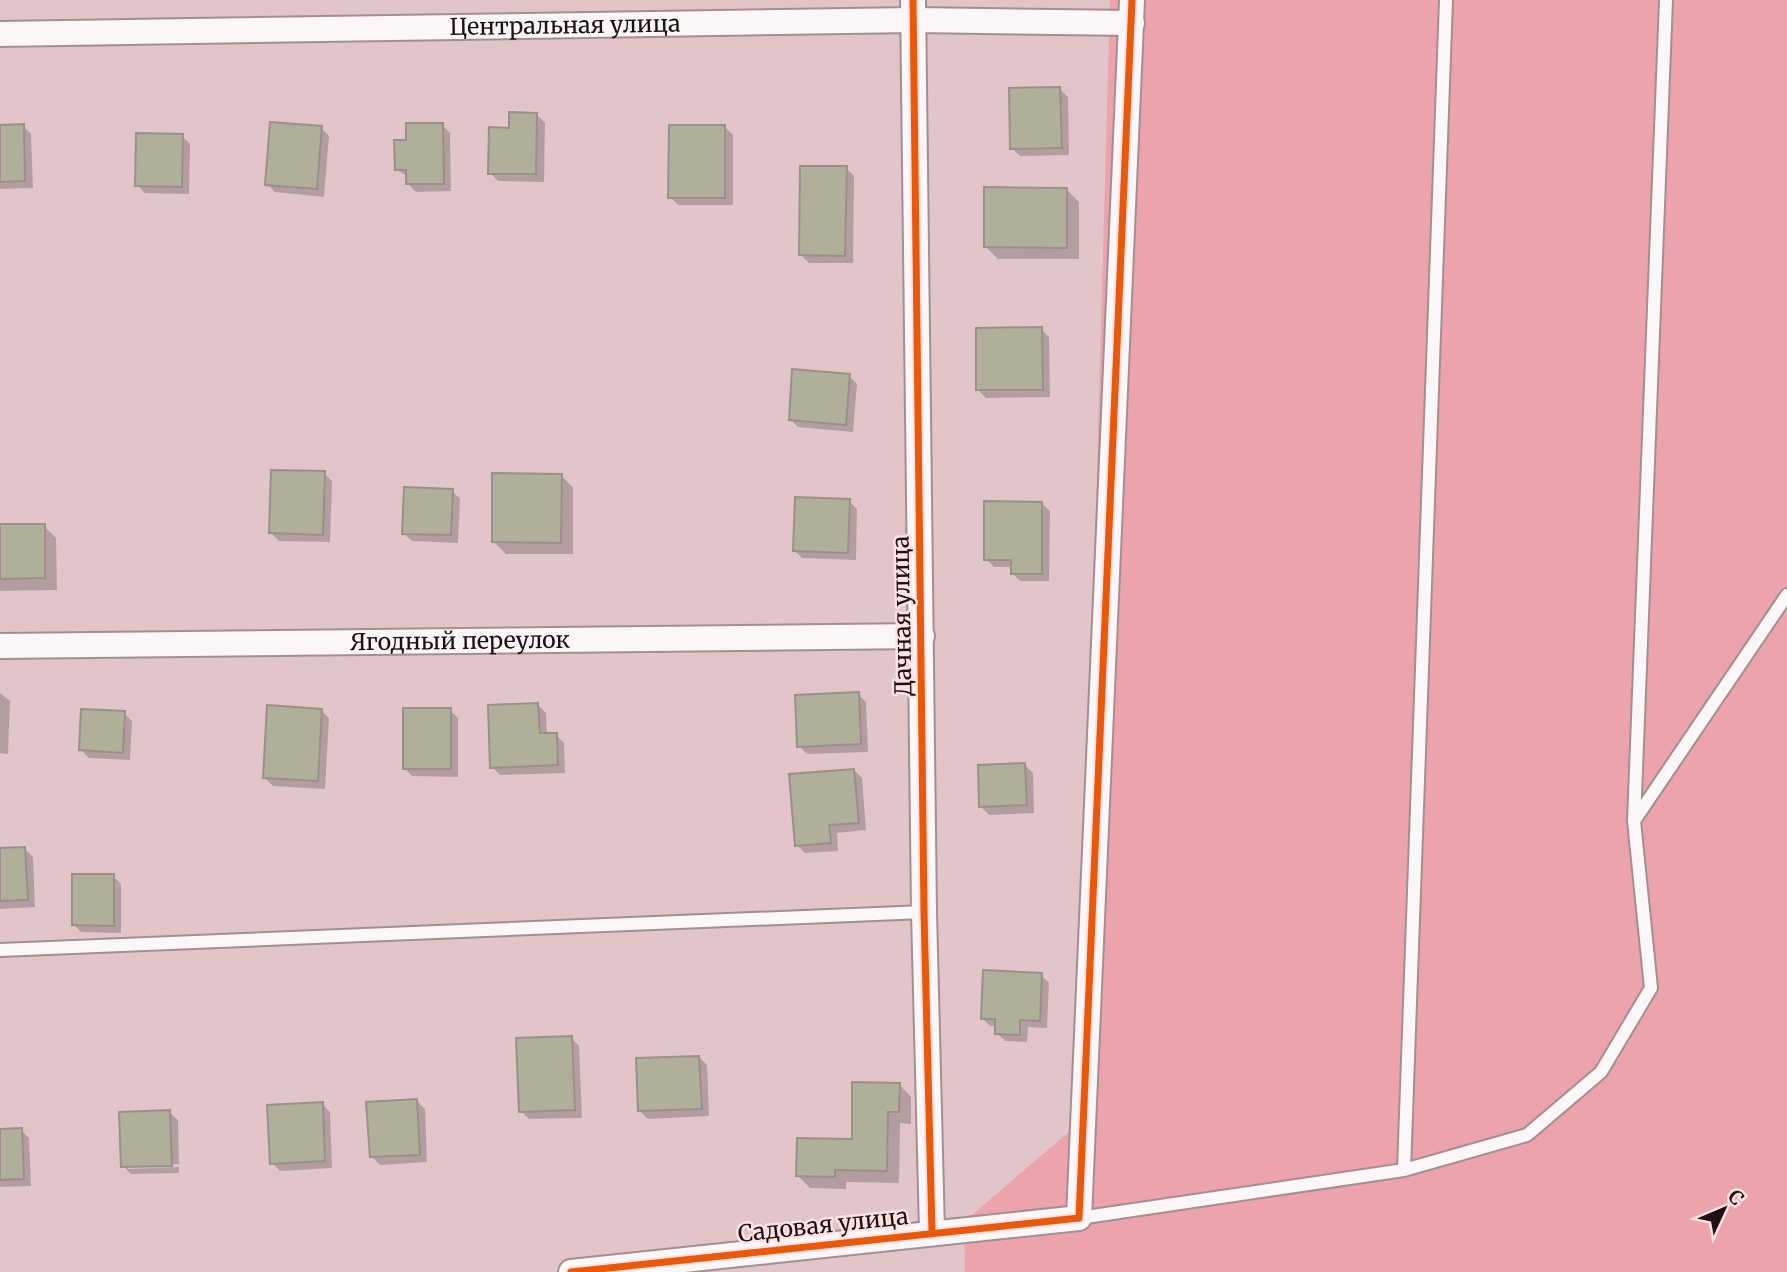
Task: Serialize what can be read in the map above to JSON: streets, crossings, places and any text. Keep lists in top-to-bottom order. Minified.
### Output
{"streets":{"street":["Центральная улица","Дачная улица","Ягодный переулок","Садовая улица"]},"crossings":[["Центральная улица","Дачная улица"],["Дачная улица","Ягодный переулок"],["Дачная улица","Садовая улица"]],"north":"top right"}
